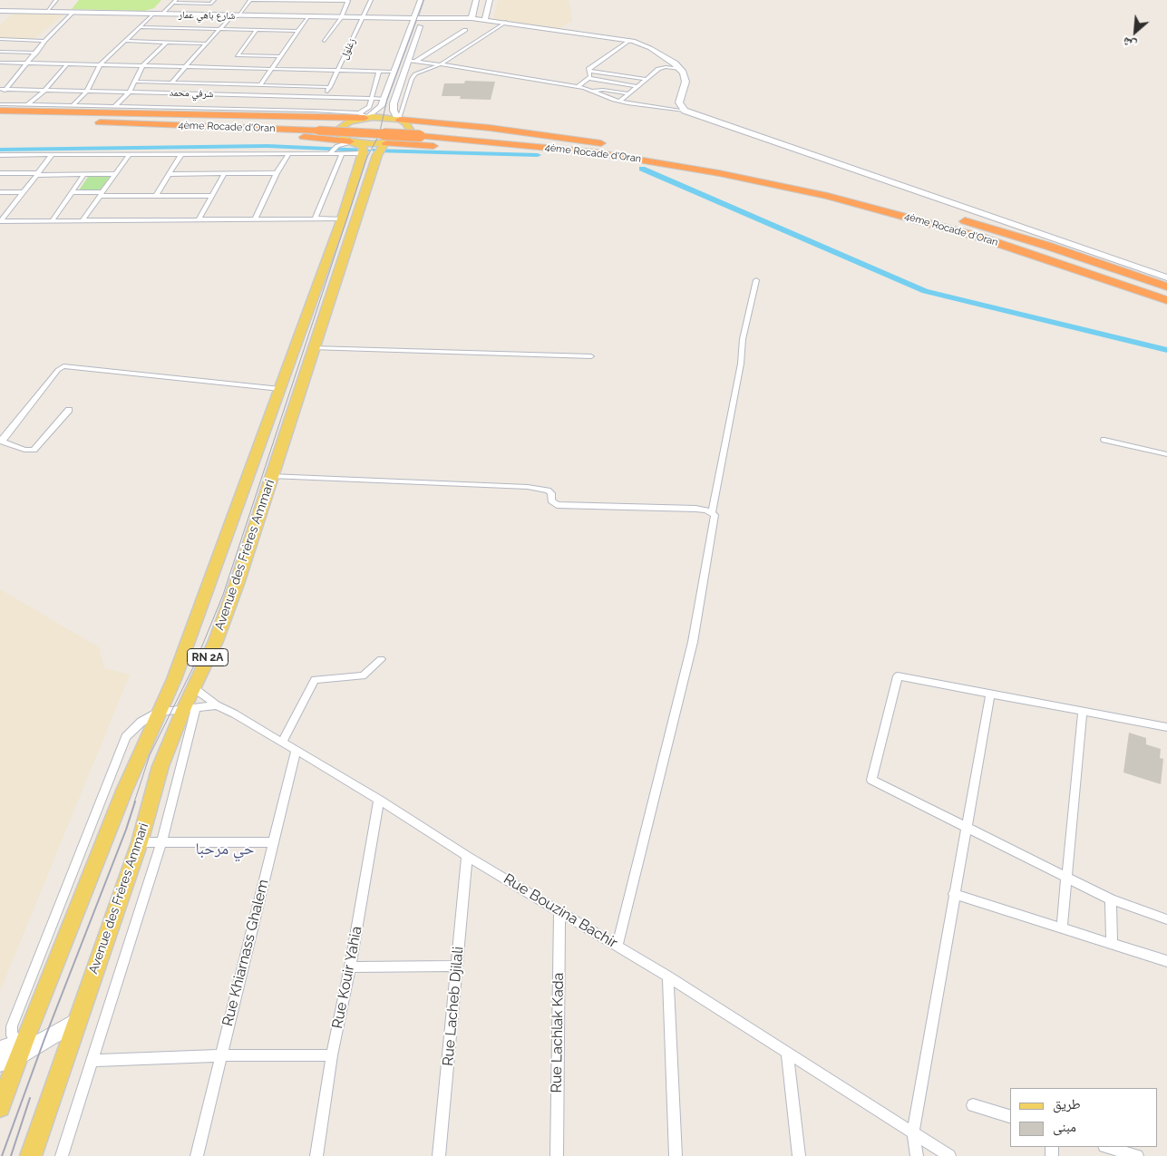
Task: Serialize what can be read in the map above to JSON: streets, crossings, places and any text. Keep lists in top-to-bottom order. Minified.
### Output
{"streets":{"highway":["4ème Rocade d'Oran"],"main road":["شارع باهي عمار","Avenue des Frères Ammari","RN 2A"],"street":["زغلول","شرفي محمد","Rue Bouzina Bachir","Rue Khiarnass Ghalem","Rue Kouir Yahia","Rue Lacheb Djilali","Rue Lachlak Kada"]},"crossings":[["شارع باهي عمار","زغلول"],["زغلول","شرفي محمد"],["Avenue des Frères Ammari","Rue Bouzina Bachir"],["Rue Bouzina Bachir","Rue Khiarnass Ghalem"],["Rue Bouzina Bachir","Rue Kouir Yahia"],["Rue Bouzina Bachir","Rue Lacheb Djilali"],["Rue Bouzina Bachir","Rue Lachlak Kada"]],"districts":["حي مرحبا"],"legend":["طريق","مبنى"],"north":"bottom left"}
